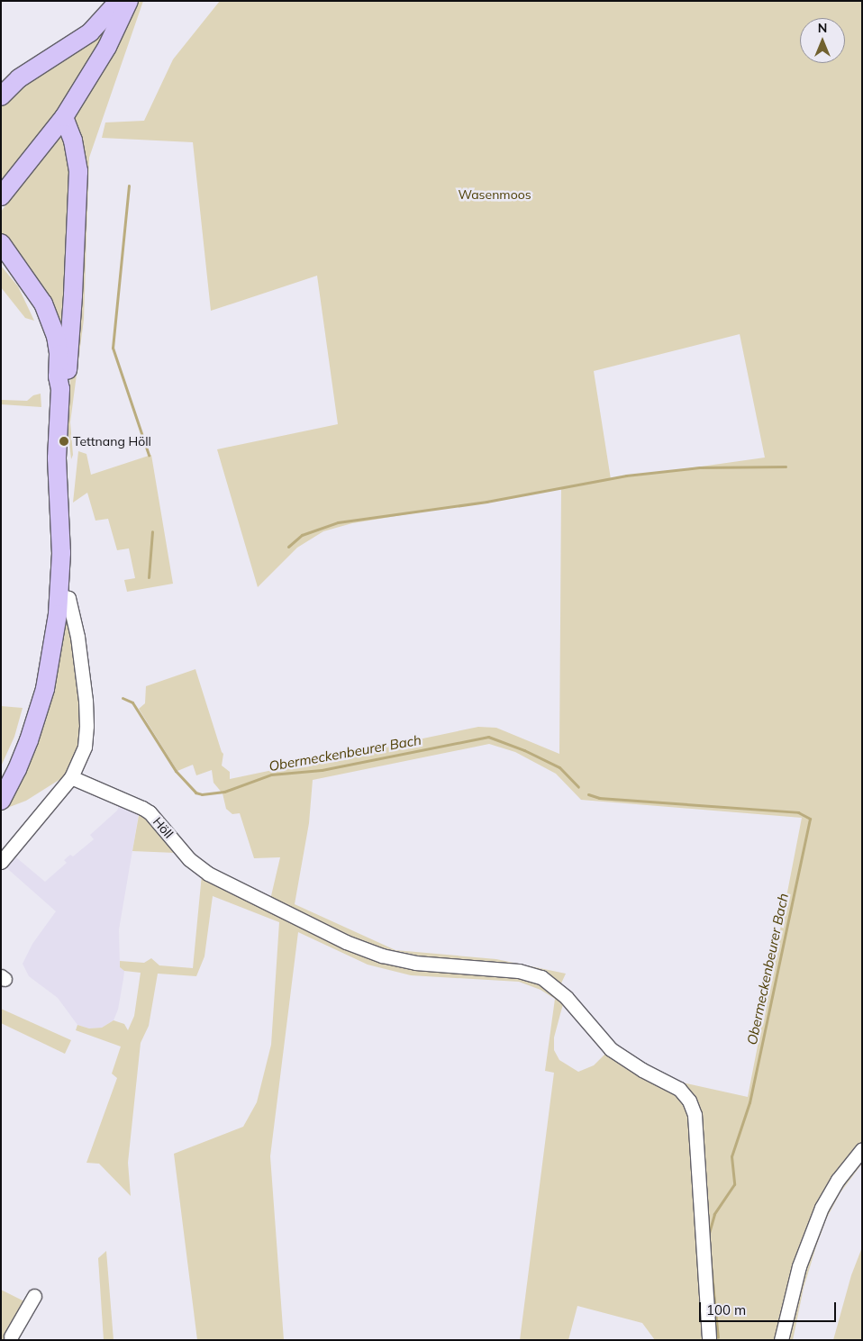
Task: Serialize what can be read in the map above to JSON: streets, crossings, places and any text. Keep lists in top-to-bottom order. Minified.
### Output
{"streets":{"street":["Höll"]},"water":["Obermeckenbeurer Bach"],"parks":["Wasenmoos"],"places":["Tettnang Höll"],"scale_bar":"100 m","north":"top"}
